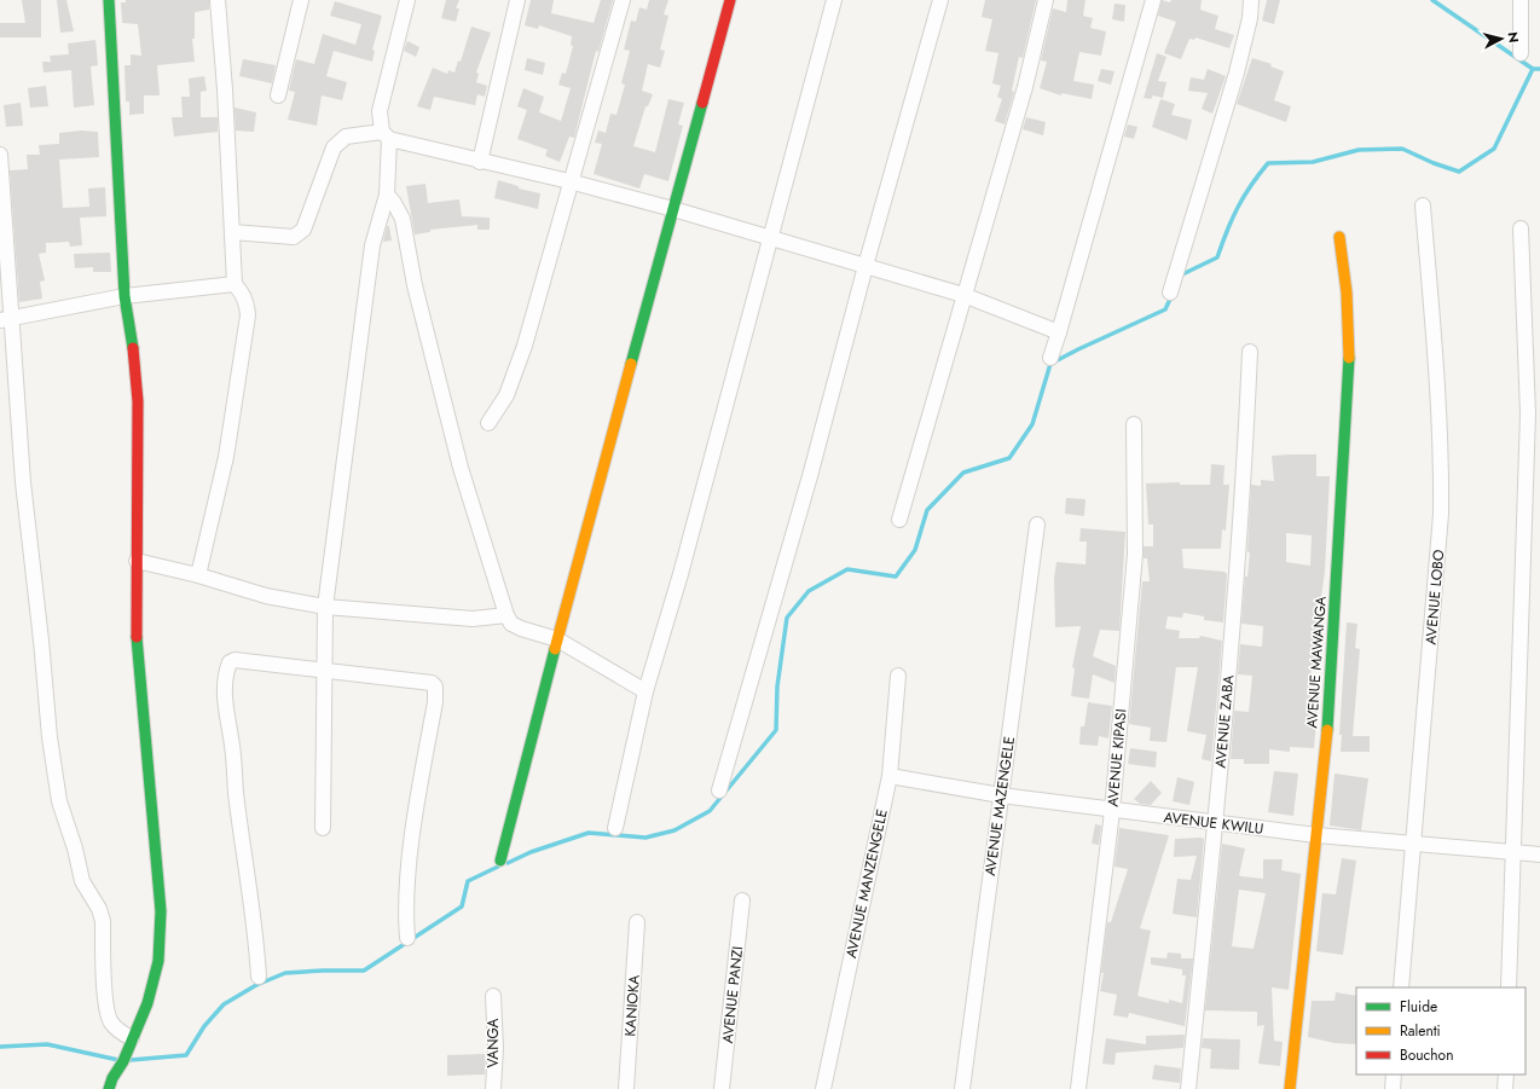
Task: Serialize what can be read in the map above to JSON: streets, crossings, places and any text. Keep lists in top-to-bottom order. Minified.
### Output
{"streets":{"street":["AVENUE LOBO","AVENUE MAWANGA","AVENUE ZABA","AVENUE KIPASI","AVENUE MAZENGELE","AVENUE KWILU","AVENUE MANZENGELE","AVENUE PANZI","KANIOKA","VANGA"]},"crossings":[["AVENUE LOBO","AVENUE KWILU"],["AVENUE MAWANGA","AVENUE KWILU"],["AVENUE ZABA","AVENUE KWILU"],["AVENUE KIPASI","AVENUE KWILU"],["AVENUE MAZENGELE","AVENUE KWILU"],["AVENUE KWILU","AVENUE MANZENGELE"]],"legend":["Fluide","Ralenti","Bouchon"],"north":"right"}
